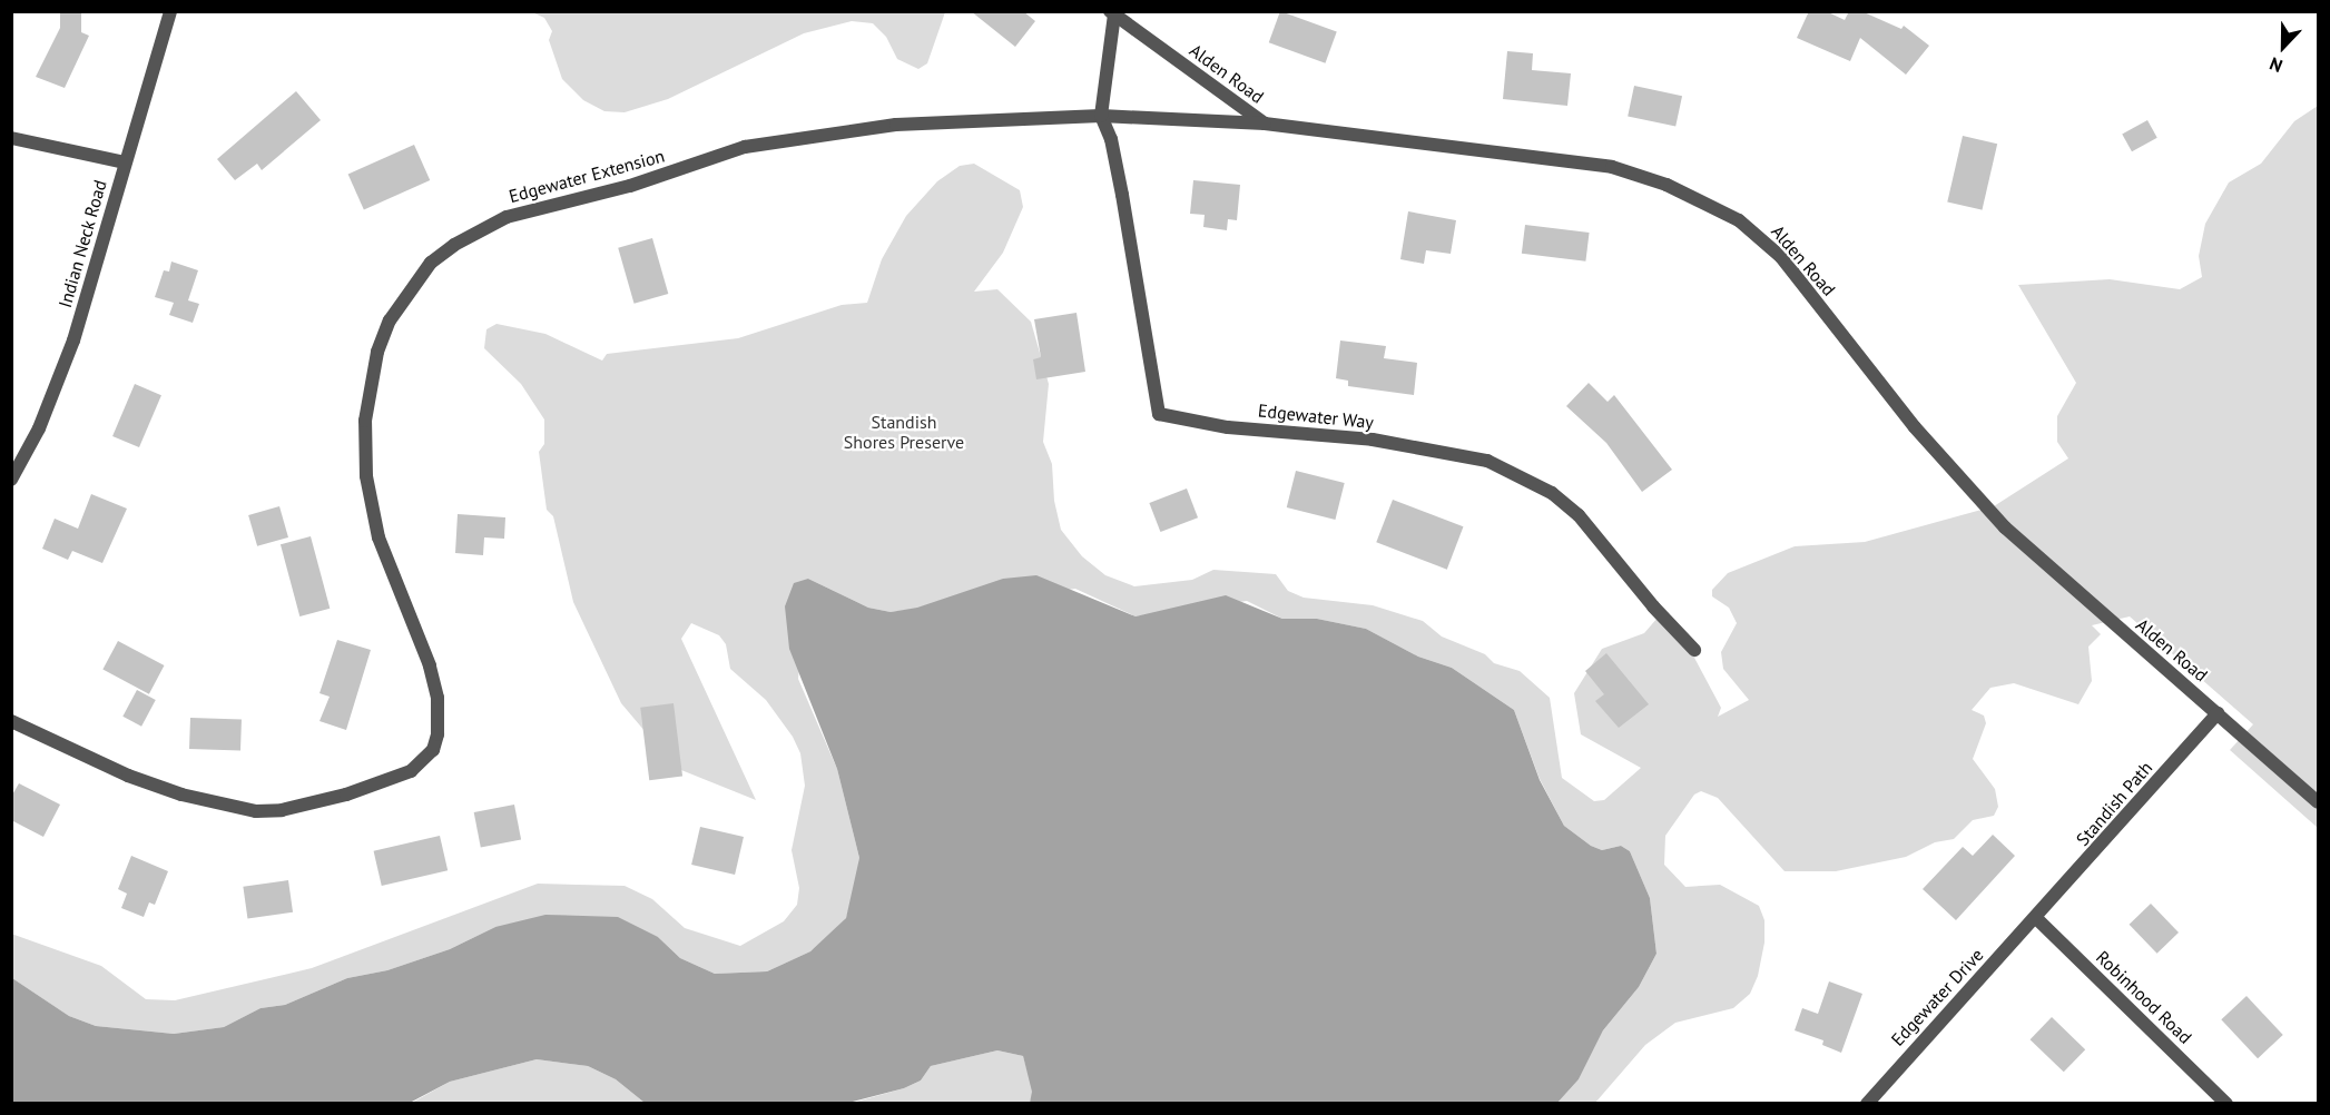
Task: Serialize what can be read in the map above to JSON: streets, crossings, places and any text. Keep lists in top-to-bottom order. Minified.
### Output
{"streets":{"street":["Alden Road","Edgewater Extension","Indian Neck Road","Edgewater Way","Standish Path","Edgewater Drive","Robinhood Road"]},"crossings":[["Alden Road","Edgewater Extension"],["Alden Road","Standish Path"],["Edgewater Extension","Edgewater Way"],["Standish Path","Edgewater Drive"],["Standish Path","Robinhood Road"],["Edgewater Drive","Robinhood Road"]],"parks":["Standish Shores Preserve"],"north":"bottom"}
